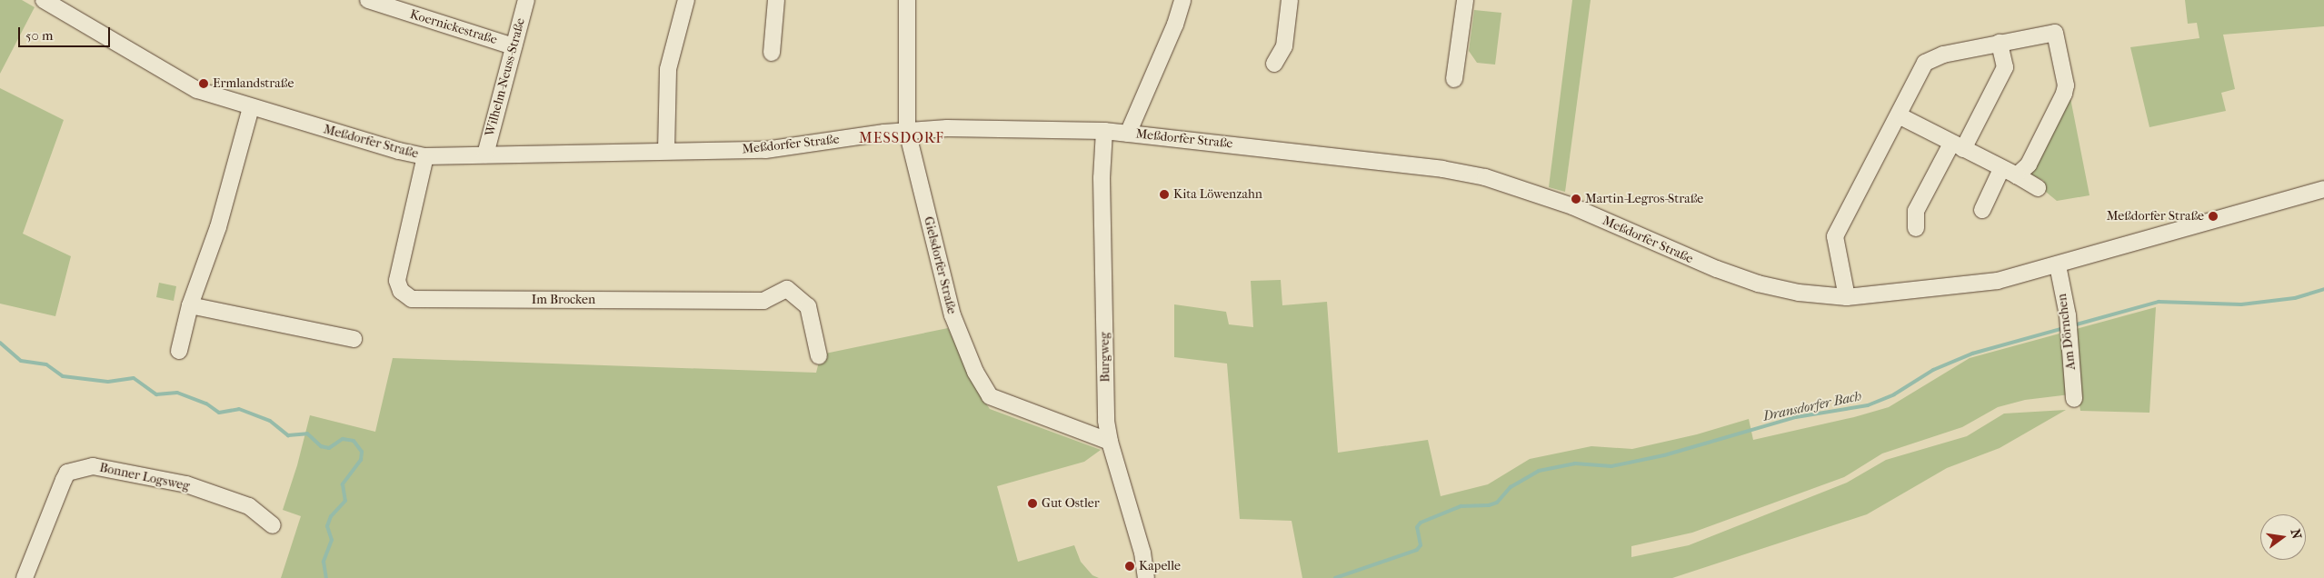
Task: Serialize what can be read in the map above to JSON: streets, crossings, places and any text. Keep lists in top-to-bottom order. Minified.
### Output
{"streets":{"street":["Koernickestraße","Wilhelm-Neuss-Straße","Meßdorfer Straße","Gielsdorfer Straße","Im Brocken","Am Dörnchen","Burgweg","Bonner Logsweg"]},"crossings":[["Koernickestraße","Wilhelm-Neuss-Straße"],["Wilhelm-Neuss-Straße","Meßdorfer Straße"],["Meßdorfer Straße","Gielsdorfer Straße"],["Meßdorfer Straße","Im Brocken"],["Meßdorfer Straße","Am Dörnchen"],["Meßdorfer Straße","Burgweg"],["Gielsdorfer Straße","Burgweg"]],"districts":["MESSDORF"],"water":["Dransdorfer Bach"],"places":["Ermlandstraße","Kita Löwenzahn","Martin-Legros-Straße","Meßdorfer Straße","Gut Ostler","Kapelle"],"scale_bar":"50 m","north":"right"}
